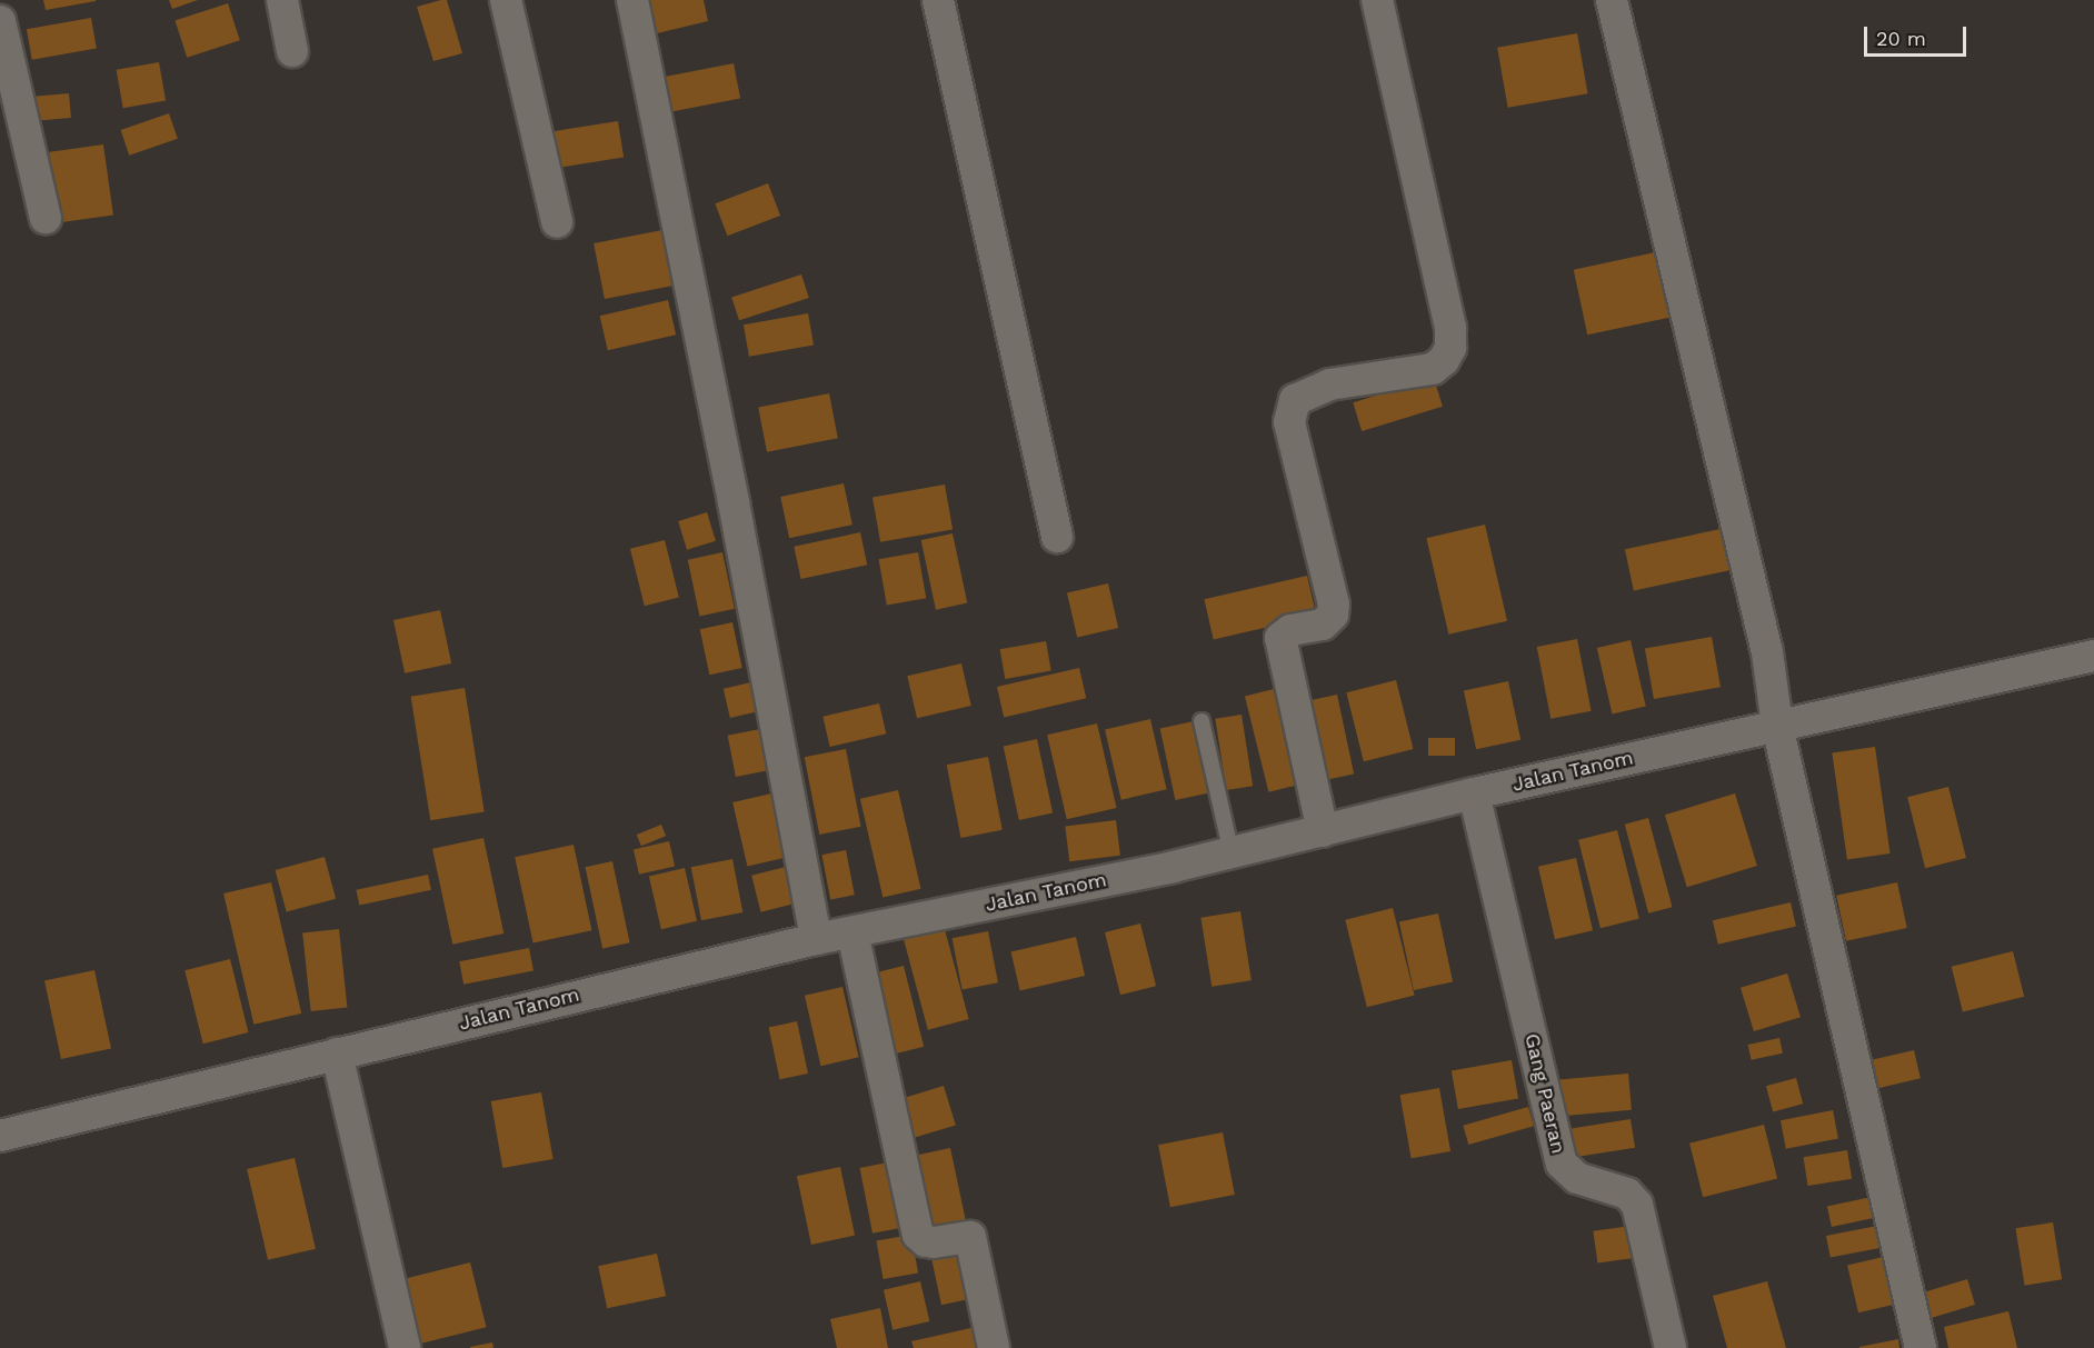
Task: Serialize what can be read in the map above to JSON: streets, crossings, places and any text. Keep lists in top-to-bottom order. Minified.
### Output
{"streets":{"street":["Jalan Tanom","Gang Paeran"]},"crossings":[["Jalan Tanom","Gang Paeran"]],"scale_bar":"20 m"}
